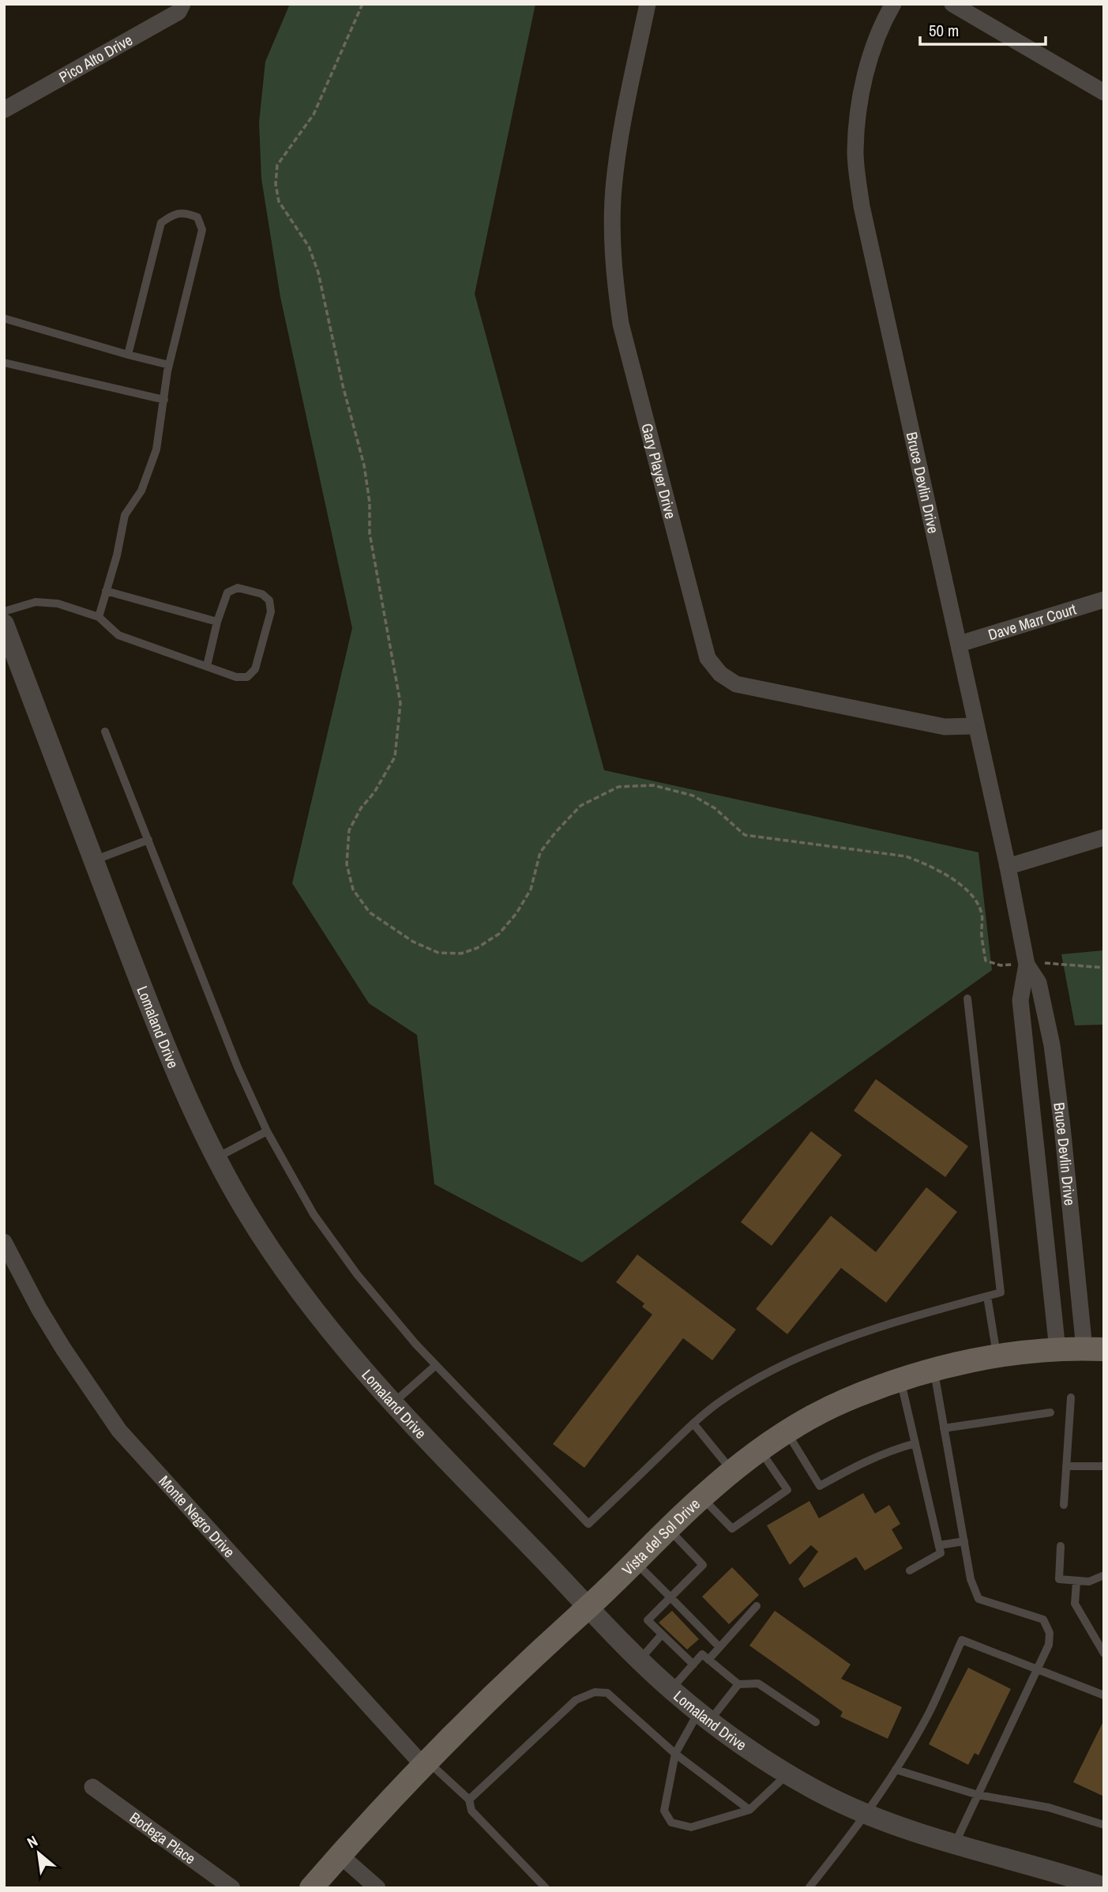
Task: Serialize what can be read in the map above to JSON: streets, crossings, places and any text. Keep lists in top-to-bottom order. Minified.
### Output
{"streets":{"main road":["Vista del Sol Drive"],"street":["Pico Alto Drive","Gary Player Drive","Bruce Devlin Drive","Dave Marr Court","Lomaland Drive","Monte Negro Drive","Bodega Place"]},"crossings":[["Gary Player Drive","Bruce Devlin Drive"],["Bruce Devlin Drive","Dave Marr Court"],["Bruce Devlin Drive","Vista del Sol Drive"],["Lomaland Drive","Vista del Sol Drive"],["Monte Negro Drive","Vista del Sol Drive"]],"scale_bar":"50 m","north":"top left"}
